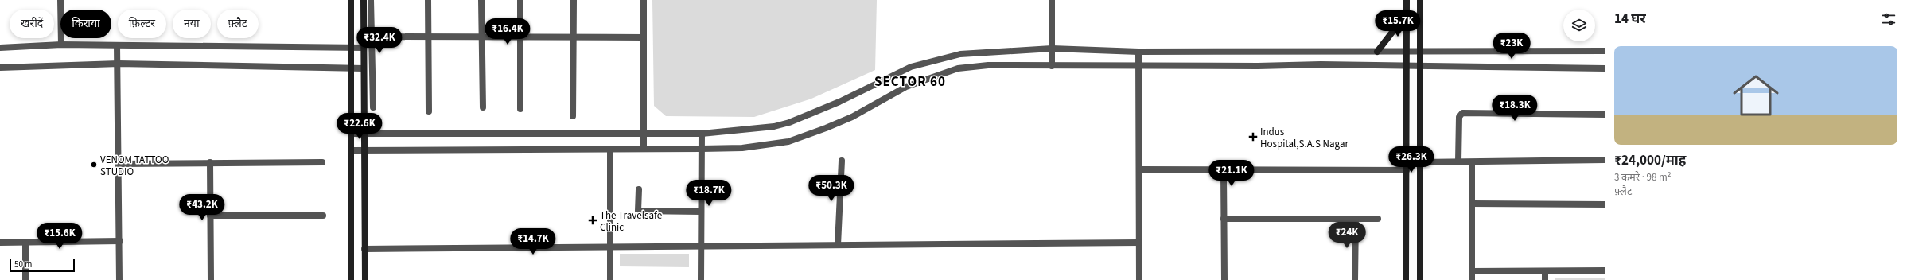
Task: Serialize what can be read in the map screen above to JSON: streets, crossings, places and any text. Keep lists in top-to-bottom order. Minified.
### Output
{"districts":["SECTOR 60"],"places":{"health":["Indus Hospital,S.A.S Nagar","The Travelsafe Clinic"],"other":["VENOM TATTOO STUDIO"]},"scale_bar":"50 m","page":{"heading":"14 घर","chip":["खरीदें","किराया","फ़िल्टर","नया","फ़्लैट"],"price":["₹15.7K","₹16.4K","₹32.4K","₹23K","₹18.3K","₹22.6K","₹26.3K","₹21.1K","₹50.3K","₹18.7K","₹43.2K","₹24K","₹15.6K","₹14.7K"],"list":[{"name":"₹24,000/माह","note":"3 कमरे · 98 m² · फ़्लैट"}],"scale":"50 m"}}
